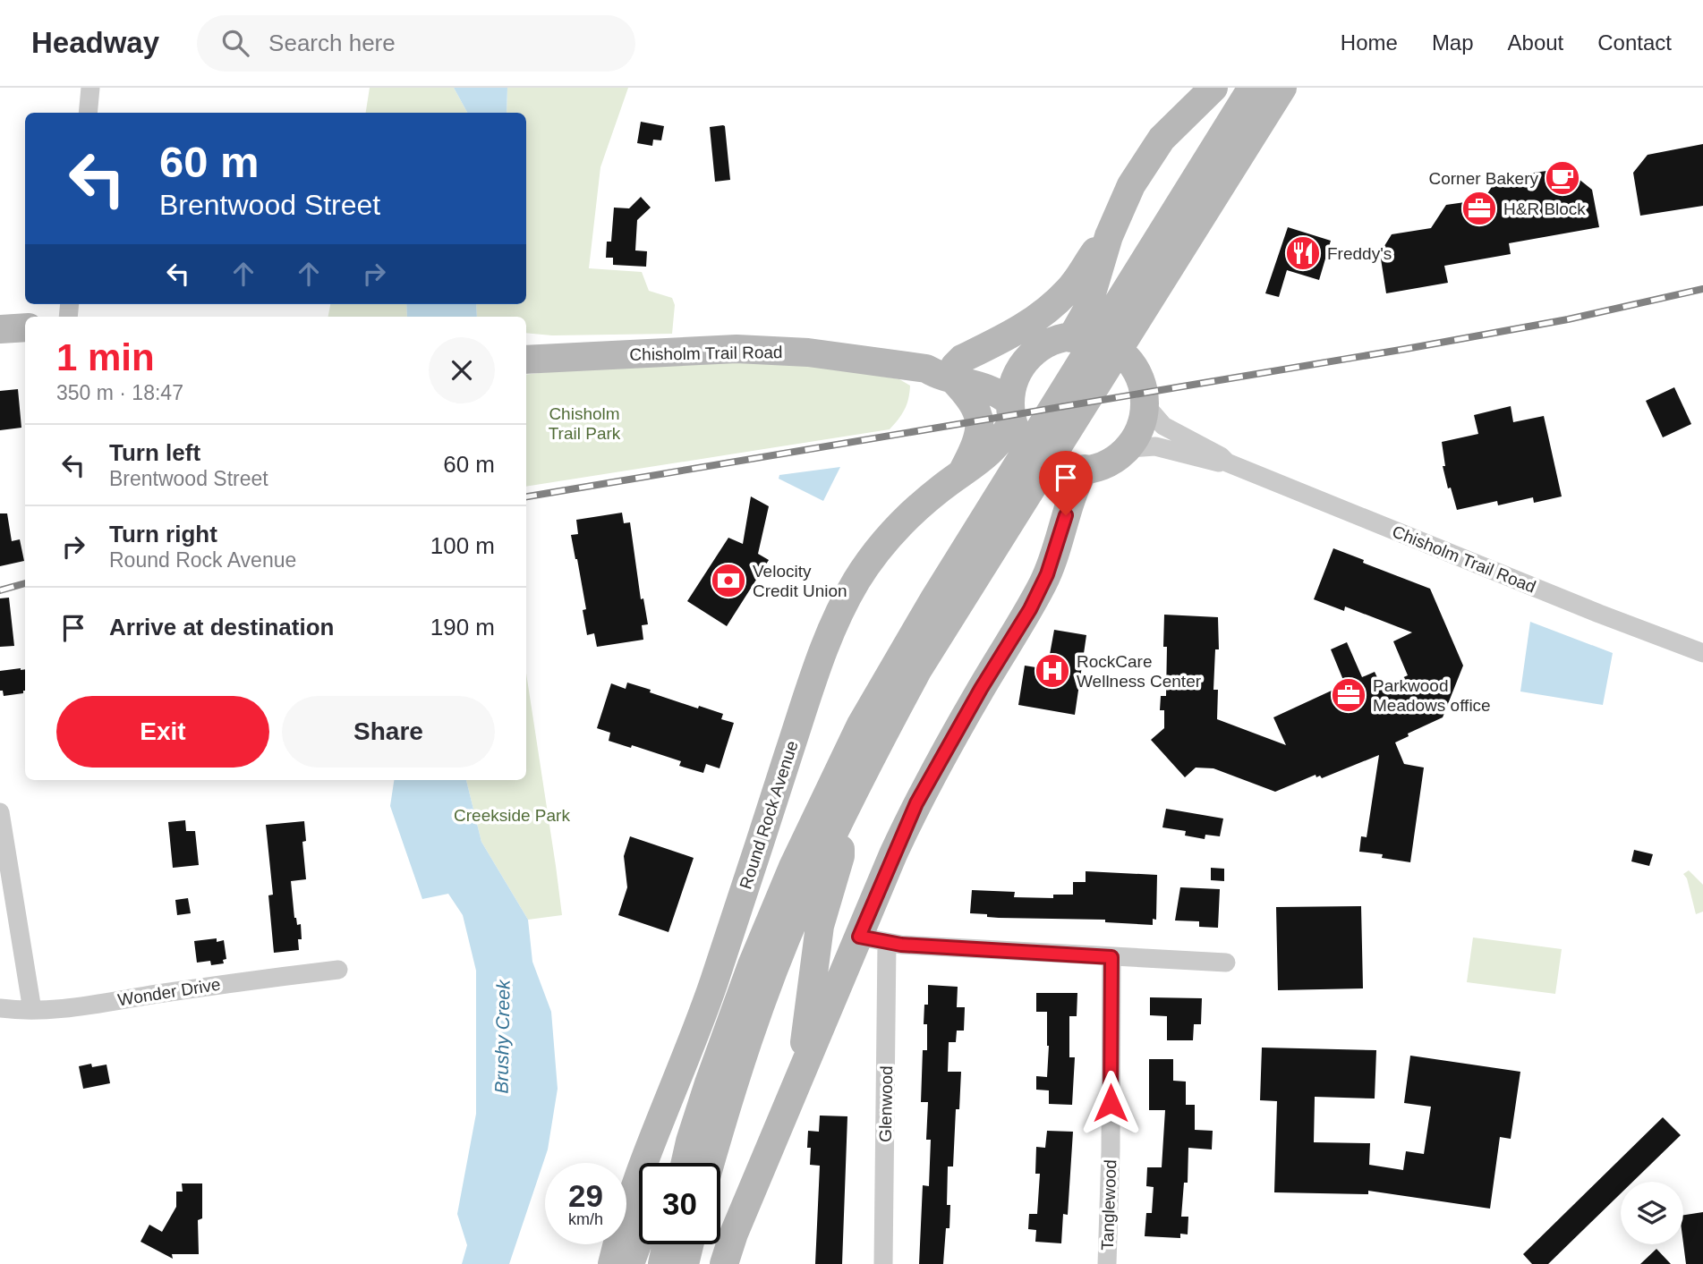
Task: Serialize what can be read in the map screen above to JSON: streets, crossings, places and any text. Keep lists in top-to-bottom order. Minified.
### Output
{"streets":{"main road":["Chisholm Trail Road","Round Rock Avenue"],"street":["Wonder Drive","Glenwood","Tanglewood"]},"crossings":[["Chisholm Trail Road","Round Rock Avenue"]],"water":["Brushy Creek"],"parks":["Chisholm Trail Park","Creekside Park"],"places":{"cafe":["Corner Bakery"],"office":["H&R Block","Parkwood Meadows office"],"restaurant":["Freddy's"],"bank":["Velocity Credit Union"],"hospital":["RockCare Wellness Center"]},"page":{"header":"Headway","search":"Search here","nav":["Home","Map","About","Contact"],"turn":["60 m","Brentwood Street"],"heading":["1 min","350 m · 18:47"],"list":[{"name":"Turn left","note":"Brentwood Street","value":"60 m"},{"name":"Turn right","note":"Round Rock Avenue","value":"100 m"},{"name":"Arrive at destination","value":"190 m"}],"buttons":["Exit","Share"],"speed":"29 km/h","limit":"30"}}
